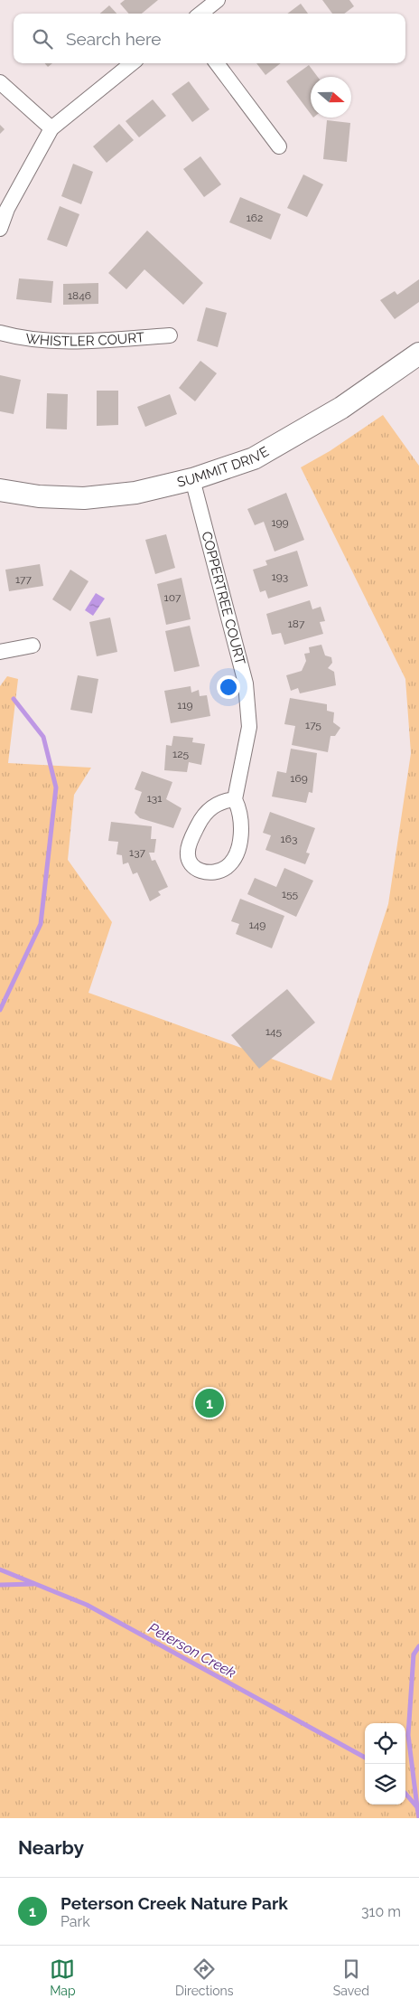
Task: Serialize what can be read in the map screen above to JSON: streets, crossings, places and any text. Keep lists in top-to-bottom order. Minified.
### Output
{"streets":{"main road":["SUMMIT DRIVE"],"street":["WHISTLER COURT","COPPERTREE COURT"]},"crossings":[["SUMMIT DRIVE","COPPERTREE COURT"]],"water":["Peterson Creek"],"house_numbers":["162","1846","199","193","177","107","187","119","175","125","169","131","163","137","155","149","145"],"north":"right","page":{"search":"Search here","pins":"1","heading":"Nearby","list":[{"mark":"1","name":"Peterson Creek Nature Park","note":"Park","value":"310 m"}],"nav":["Map","Directions","Saved"]}}
